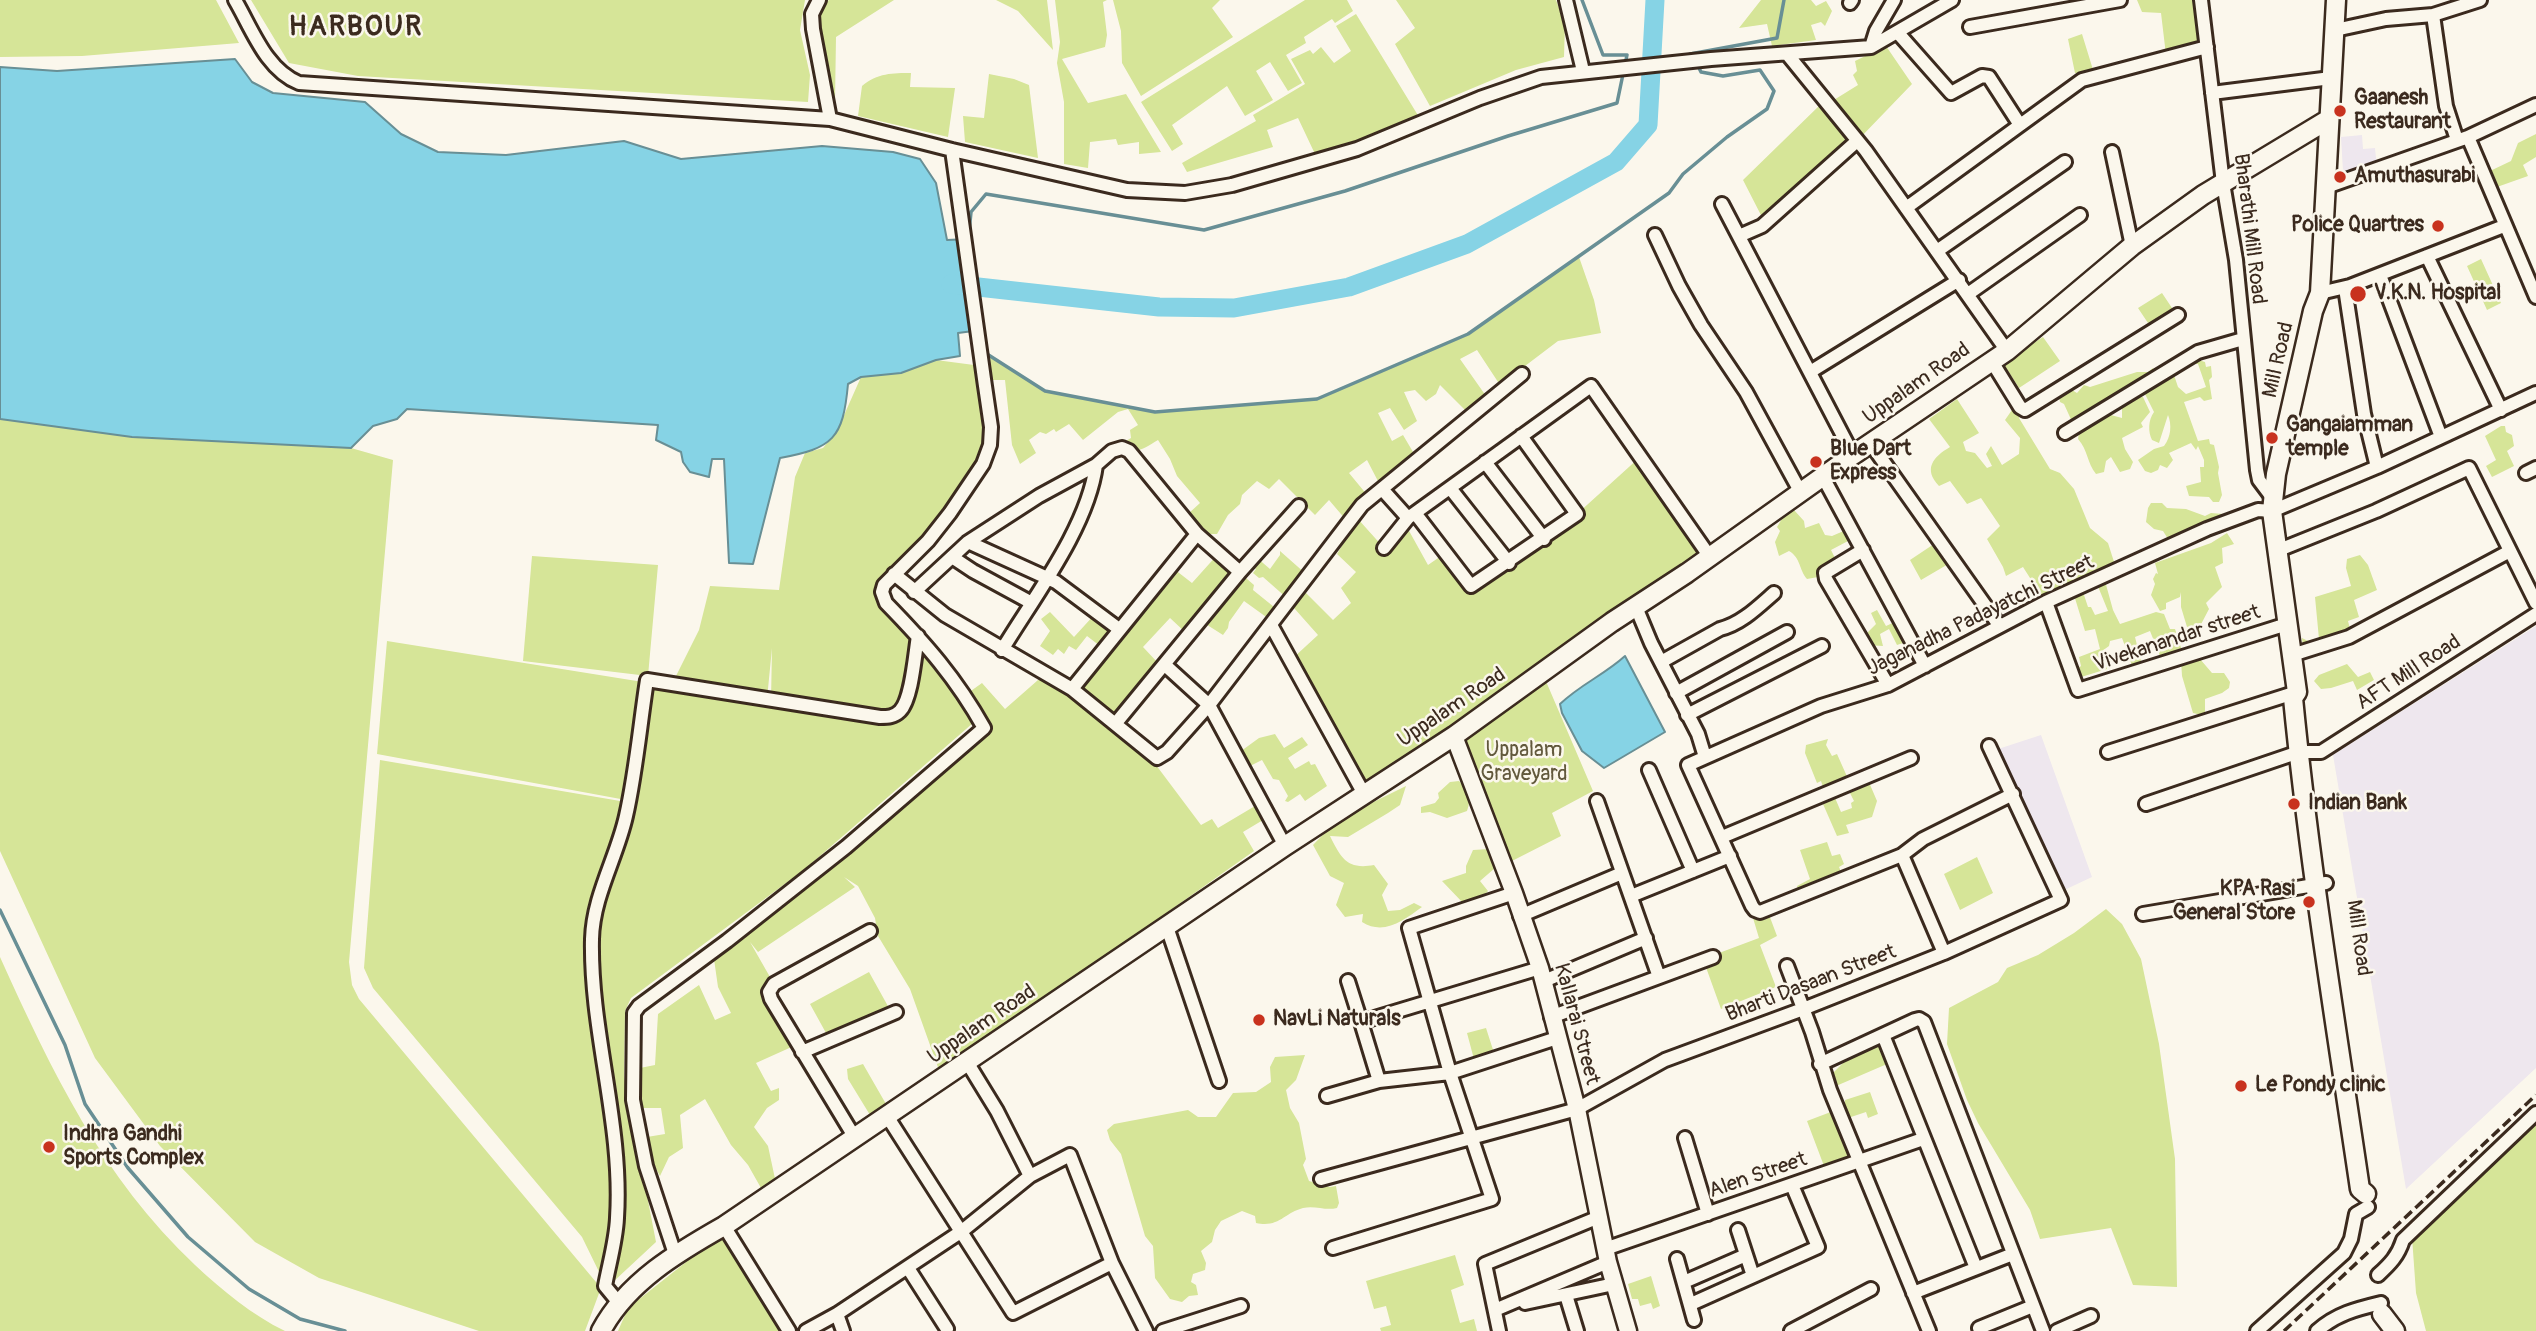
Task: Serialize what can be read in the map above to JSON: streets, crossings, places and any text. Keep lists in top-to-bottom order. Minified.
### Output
{"streets":{"main road":["Mill Road","Uppalam Road"],"street":["Bharathi Mill Road","Jaganadha Padayatchi Street","Vivekanandar street","AFT Mill Road","Bharti Dasaan Street","Kallarai Street","Alen Street"]},"crossings":[["Bharathi Mill Road","Mill Road"],["Bharathi Mill Road","Uppalam Road"],["Bharathi Mill Road","Jaganadha Padayatchi Street"],["Mill Road","Uppalam Road"],["Mill Road","Jaganadha Padayatchi Street"],["Mill Road","Vivekanandar street"],["Mill Road","AFT Mill Road"],["Uppalam Road","Kallarai Street"],["Jaganadha Padayatchi Street","Vivekanandar street"],["Bharti Dasaan Street","Kallarai Street"],["Kallarai Street","Alen Street"]],"districts":["HARBOUR"],"parks":["Uppalam Graveyard"],"places":["Gaanesh Restaurant","Amuthasurabi","Police Quartres","V.K.N. Hospital","Gangaiamman temple","Blue Dart Express","Indian Bank","KPA Rasi General Store","NavLi Naturals","Le Pondy clinic","Indhra Gandhi Sports Complex"]}
